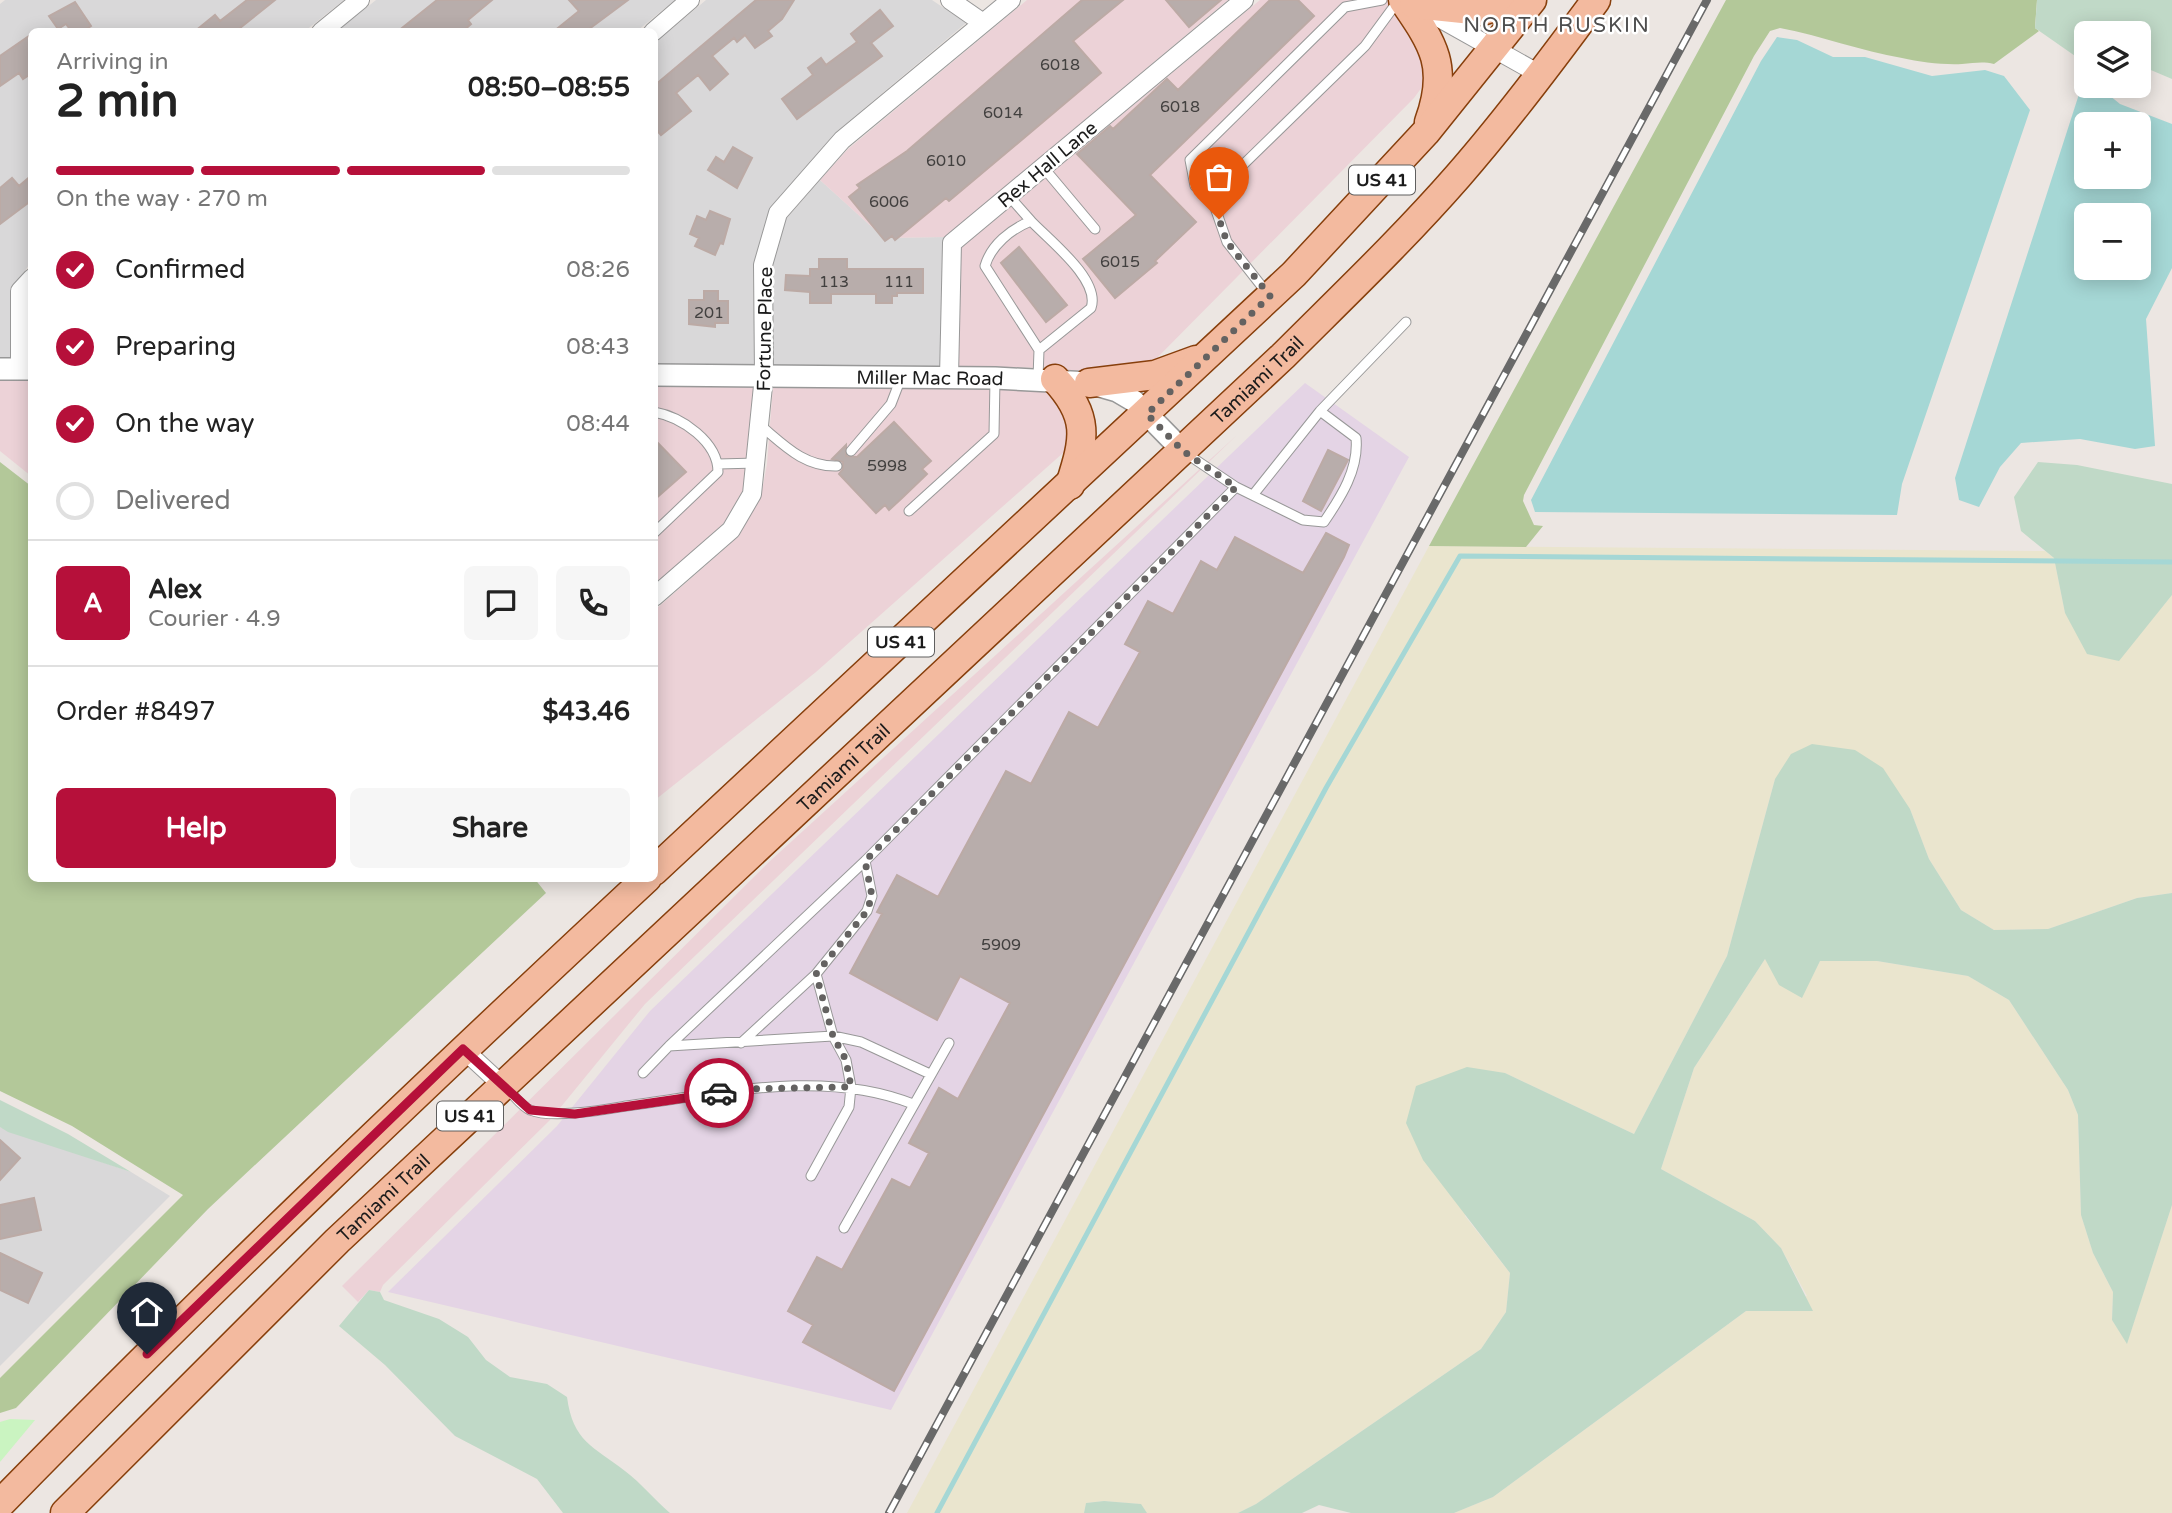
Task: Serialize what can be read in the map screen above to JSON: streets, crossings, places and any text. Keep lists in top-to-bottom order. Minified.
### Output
{"streets":{"main road":["US 41","Tamiami Trail"],"street":["Rex Hall Lane","Fortune Place","Miller Mac Road"]},"crossings":[["Rex Hall Lane","Miller Mac Road"],["US 41","Miller Mac Road"],["Fortune Place","Miller Mac Road"],["Miller Mac Road","Tamiami Trail"]],"districts":["NORTH RUSKIN"],"house_numbers":["6018","6018","6014","6010","6006","6015","113","111","201","5998","5909"],"page":{"map_buttons":["+","−"],"heading":["2 min","Arriving in","08:50–08:55"],"panel":["Alex","Courier · 4.9","Order #8497","$43.46"],"bar":"On the way · 270 m","list":[["Confirmed","08:26"],["Preparing","08:43"],["On the way","08:44"],"Delivered"],"round":"A","buttons":["Help","Share"]}}
